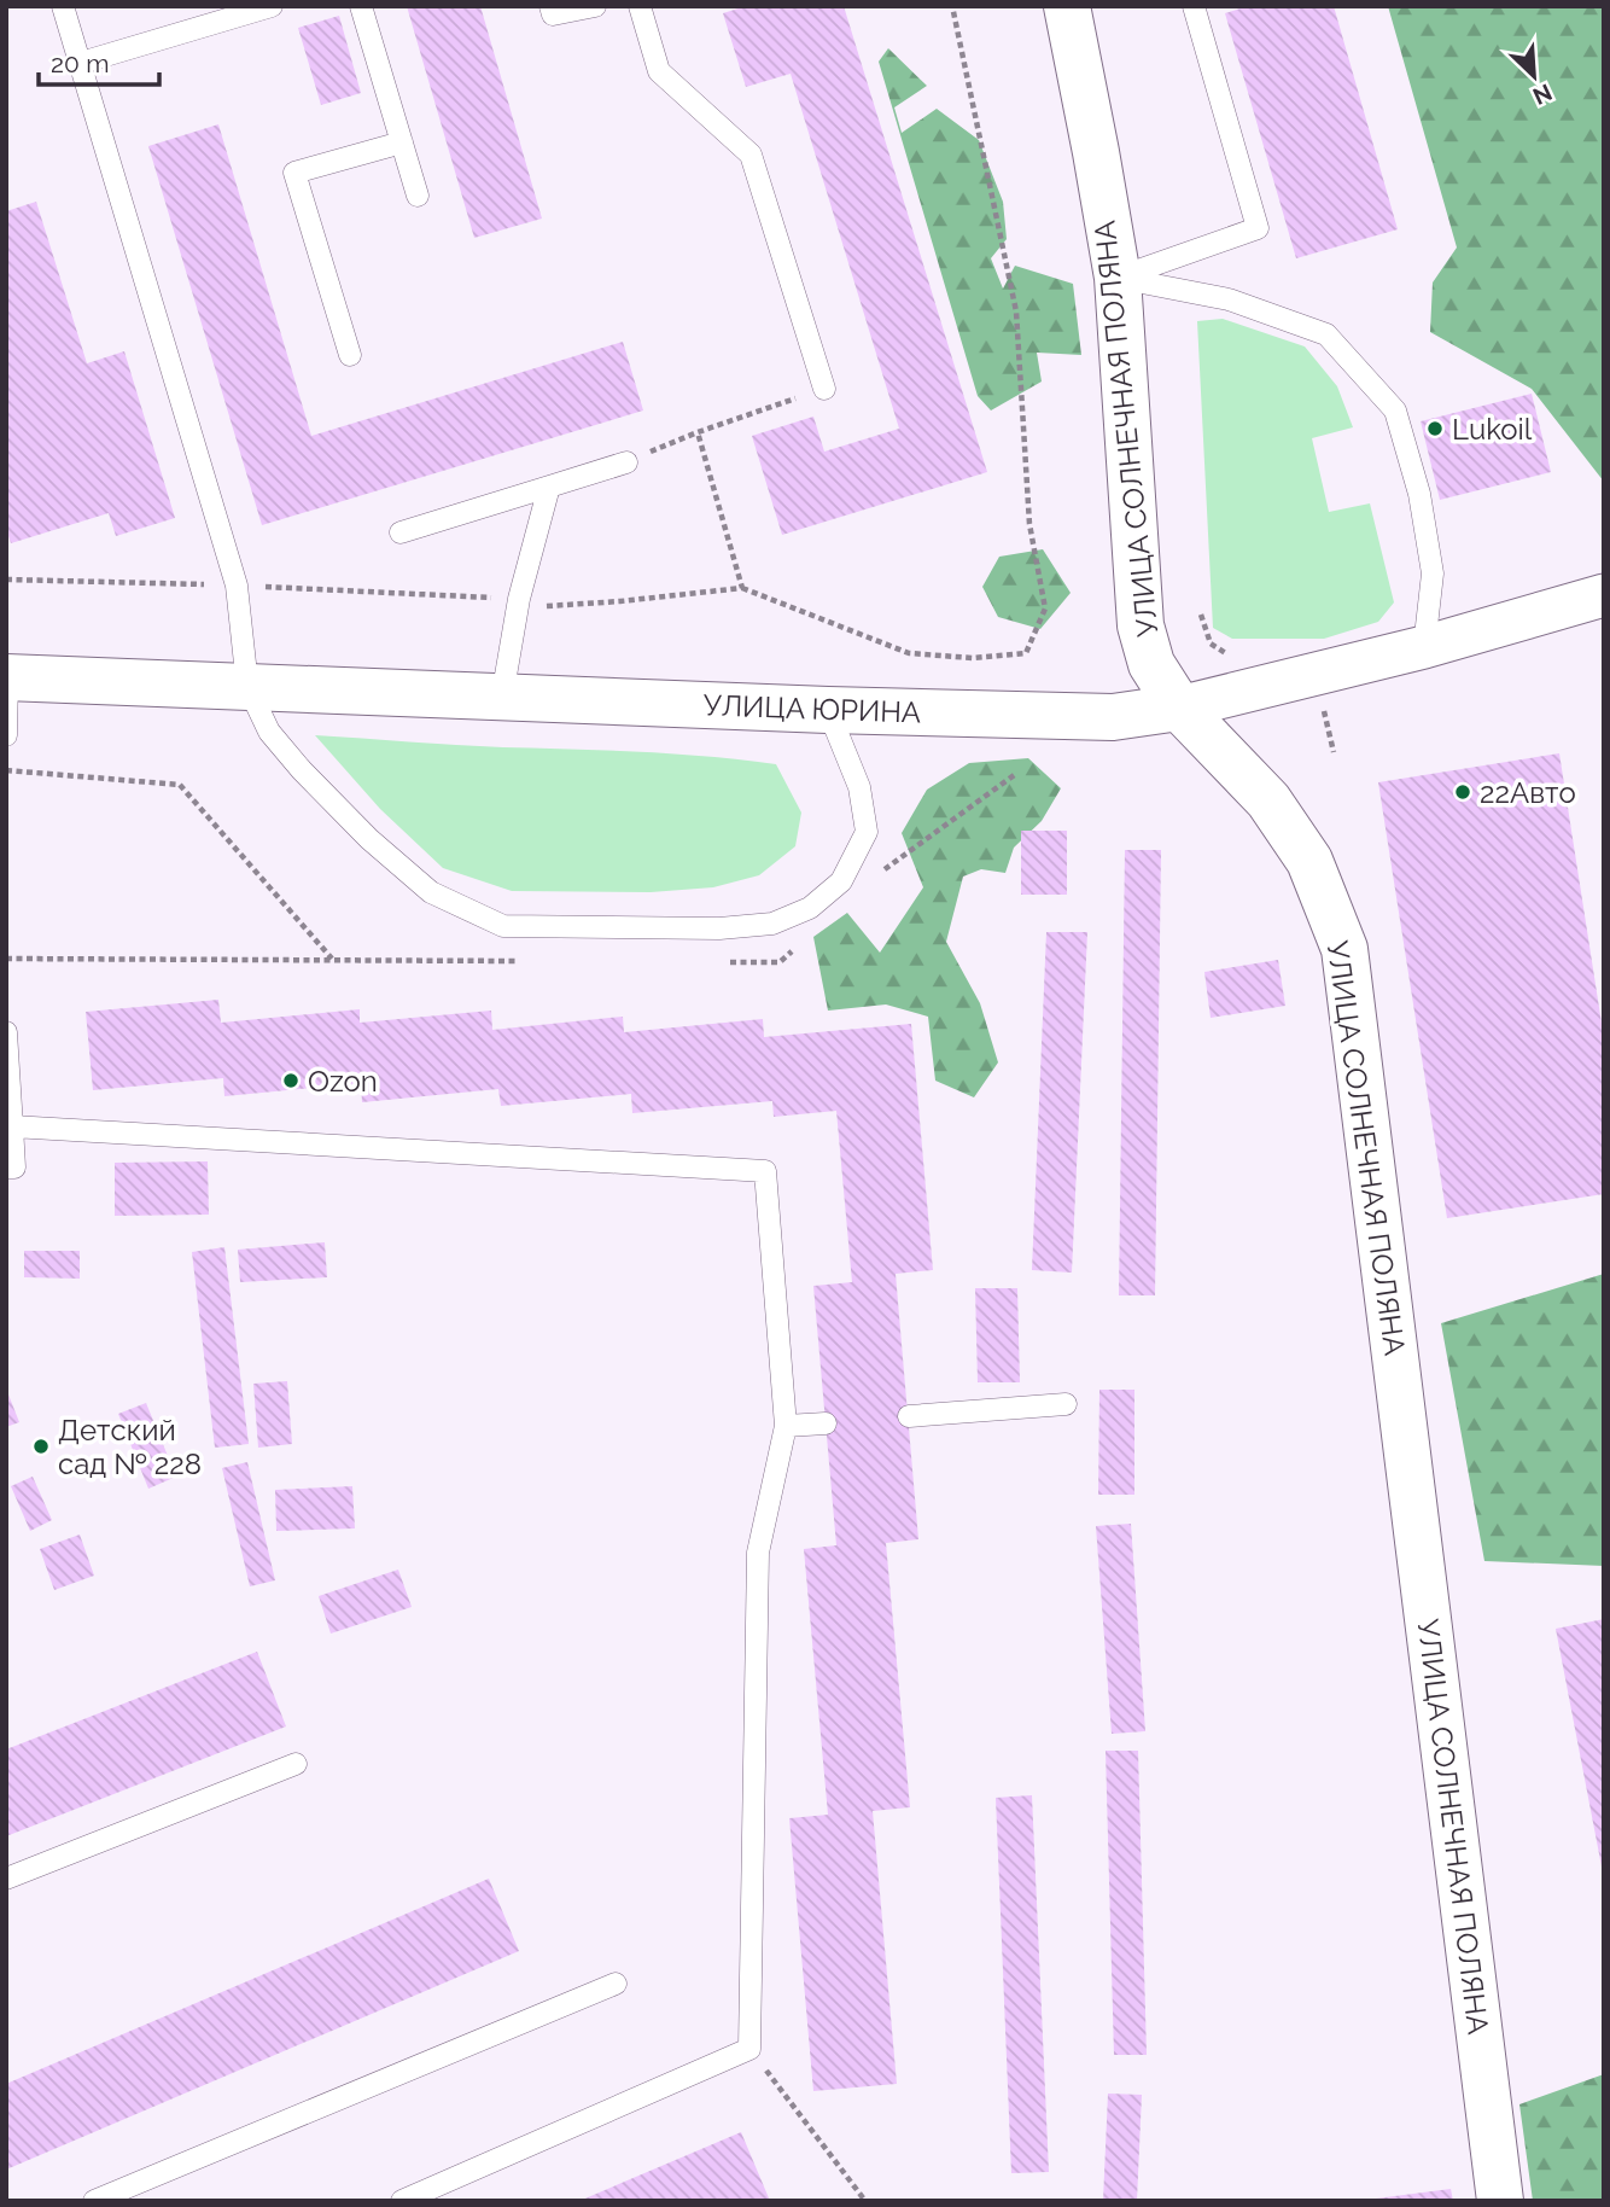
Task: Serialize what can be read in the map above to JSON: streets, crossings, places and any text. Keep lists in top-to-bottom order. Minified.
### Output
{"streets":{"street":["УЛИЦА СОЛНЕЧНАЯ ПОЛЯНА","УЛИЦА ЮРИНА"]},"crossings":[["УЛИЦА СОЛНЕЧНАЯ ПОЛЯНА","УЛИЦА ЮРИНА"]],"places":["Lukoil","22Авто","Ozon","Детский сад № 228"],"scale_bar":"20 m","north":"bottom right"}
